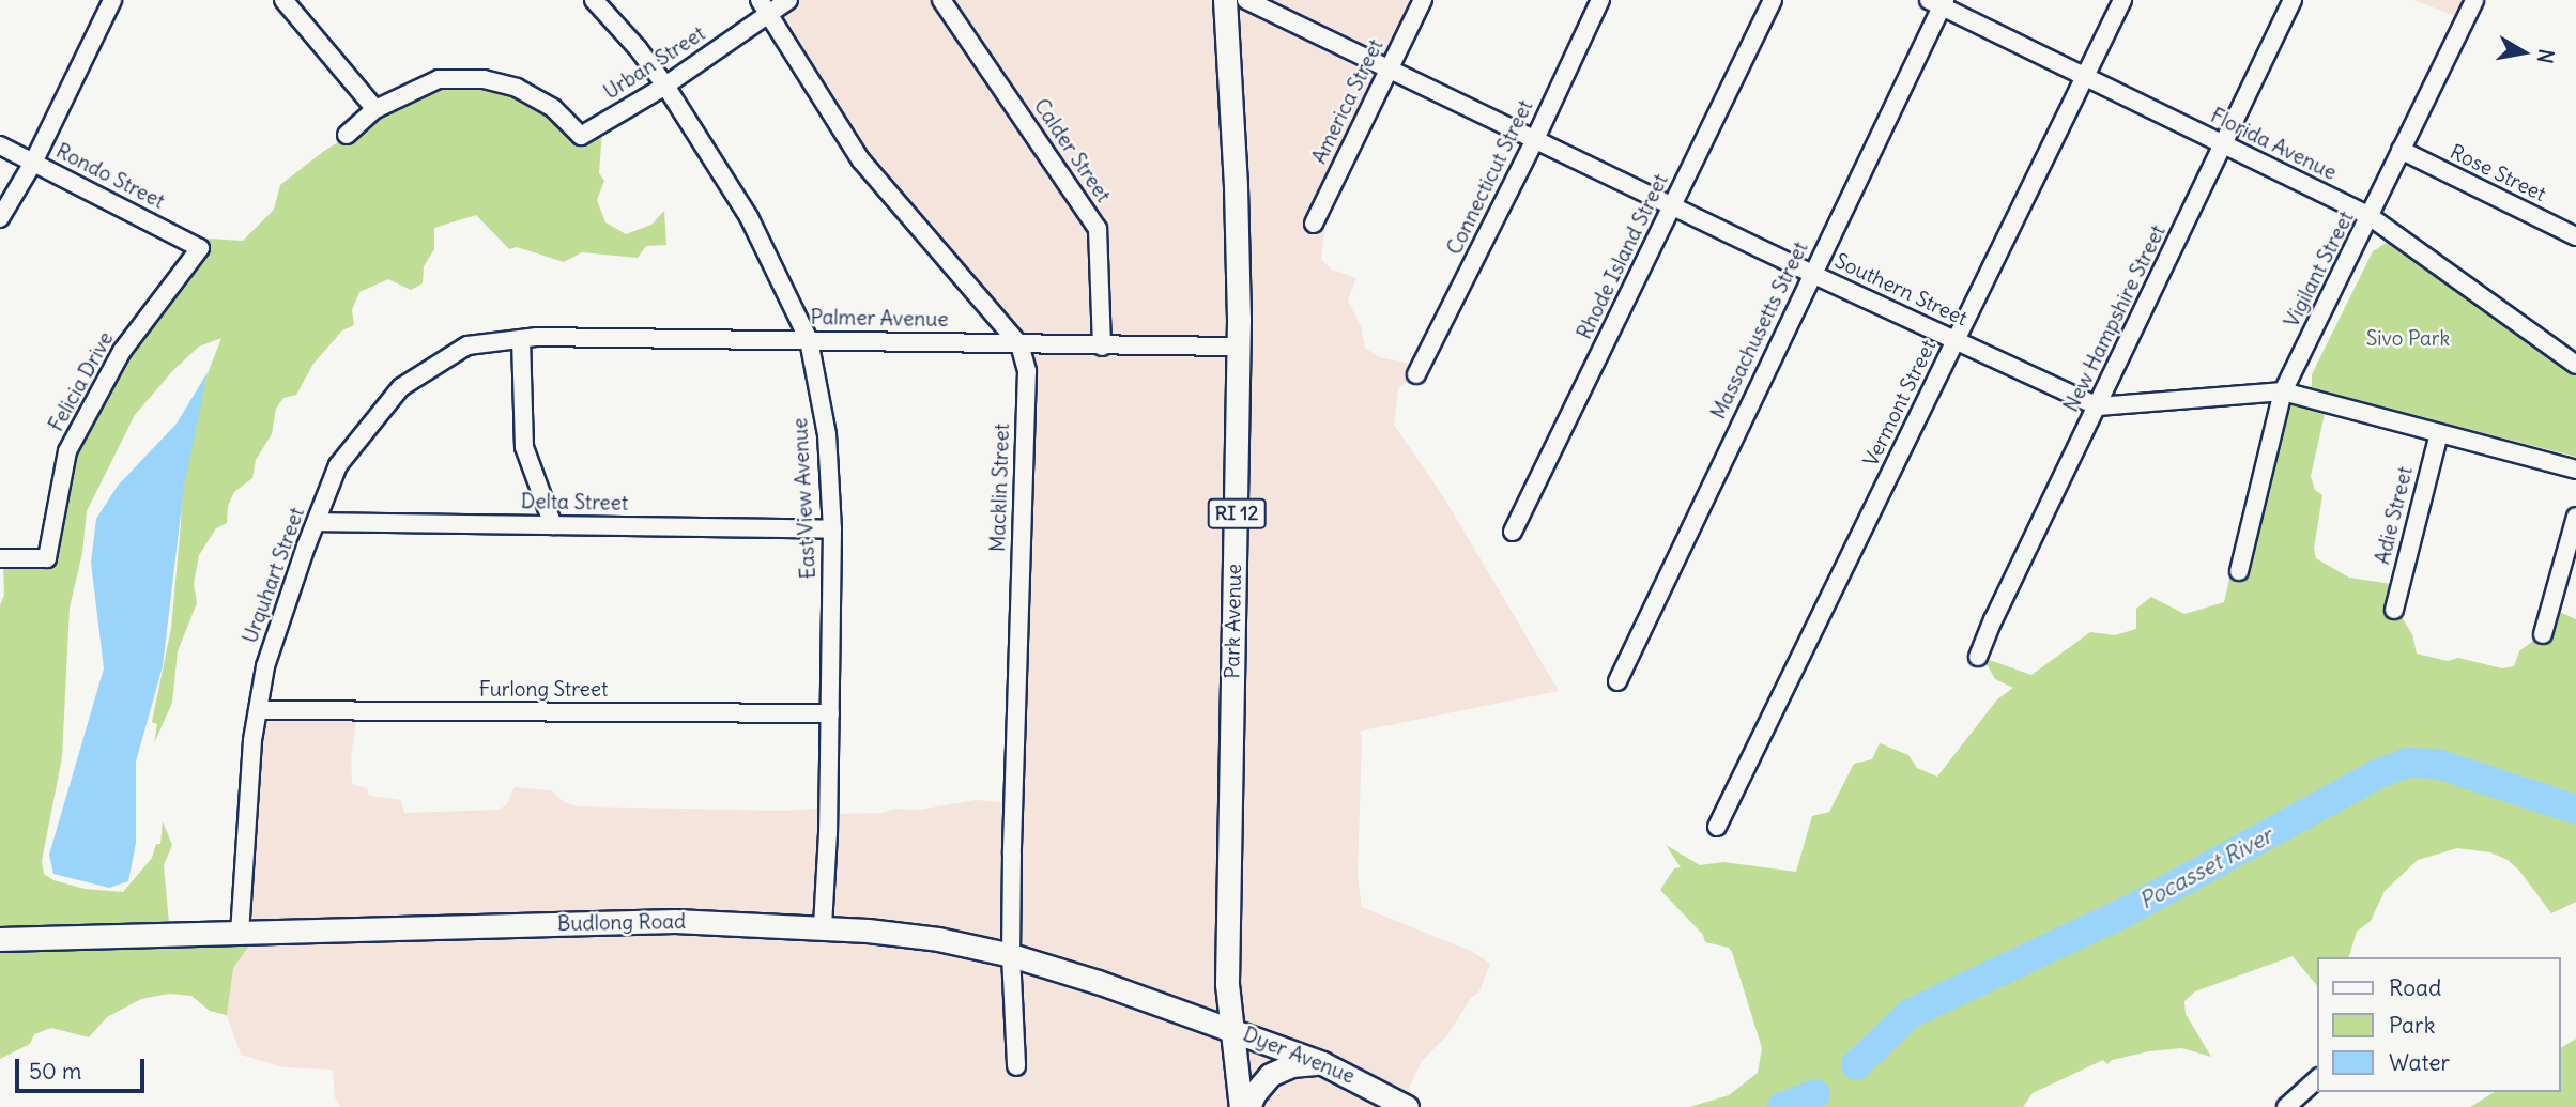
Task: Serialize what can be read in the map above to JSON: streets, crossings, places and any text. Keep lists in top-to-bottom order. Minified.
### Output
{"streets":{"main road":["RI 12","Park Avenue","Budlong Road","Dyer Avenue"],"street":["Urban Street","America Street","Florida Avenue","Calder Street","Rose Street","Rondo Street","Connecticut Street","Rhode Island Street","Vigilant Street","Southern Street","Palmer Avenue","New Hampshire Street","Massachusetts Street","Felicia Drive","Vermont Street","Macklin Street","East View Avenue","Delta Street","Adie Street","Urquhart Street","Furlong Street"]},"crossings":[["Urban Street","Macklin Street"],["Urban Street","East View Avenue"],["America Street","Southern Street"],["Florida Avenue","Vigilant Street"],["Florida Avenue","New Hampshire Street"],["Florida Avenue","Massachusetts Street"],["Florida Avenue","Vermont Street"],["Calder Street","Palmer Avenue"],["Rose Street","Vigilant Street"],["Rondo Street","Felicia Drive"],["Connecticut Street","Southern Street"],["Rhode Island Street","Southern Street"],["Vigilant Street","Southern Street"],["Southern Street","New Hampshire Street"],["Southern Street","Massachusetts Street"],["Southern Street","Vermont Street"],["Southern Street","Adie Street"],["Palmer Avenue","Macklin Street"],["Palmer Avenue","East View Avenue"],["Palmer Avenue","Urquhart Street"],["Palmer Avenue","Park Avenue"],["Macklin Street","Budlong Road"],["East View Avenue","Delta Street"],["East View Avenue","Furlong Street"],["East View Avenue","Budlong Road"],["Delta Street","Urquhart Street"],["Urquhart Street","Furlong Street"],["Urquhart Street","Budlong Road"],["Park Avenue","Budlong Road"],["Park Avenue","Dyer Avenue"],["Budlong Road","Dyer Avenue"]],"water":["Pocasset River"],"parks":["Sivo Park"],"legend":["Road","Park","Water"],"scale_bar":"50 m","north":"right"}
